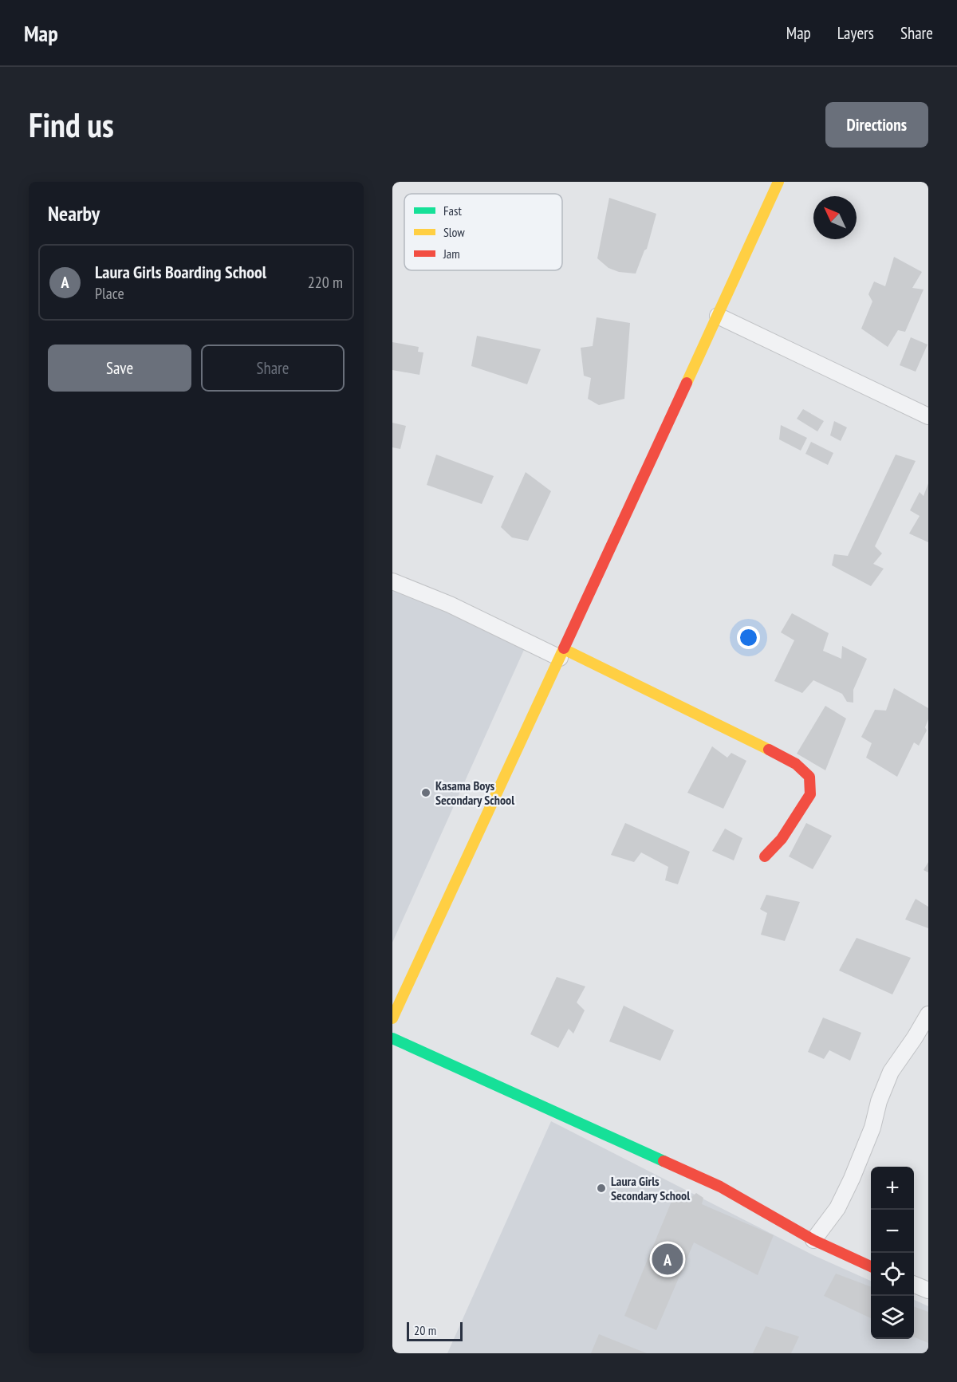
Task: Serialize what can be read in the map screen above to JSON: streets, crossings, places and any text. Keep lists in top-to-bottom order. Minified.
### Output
{"places":["Kasama Boys Secondary School","Laura Girls Secondary School"],"legend":["Fast","Slow","Jam"],"scale_bar":"20 m","north":"top left","page":{"header":"Map","nav":["Map","Layers","Share"],"buttons":["Directions",["Save","Share"]],"title":"Find us","heading":"Nearby","list":[{"mark":"A","name":"Laura Girls Boarding School","note":"Place","value":"220 m"}],"map_buttons":["+","−"],"pins":"A","scale":"20 m"}}
